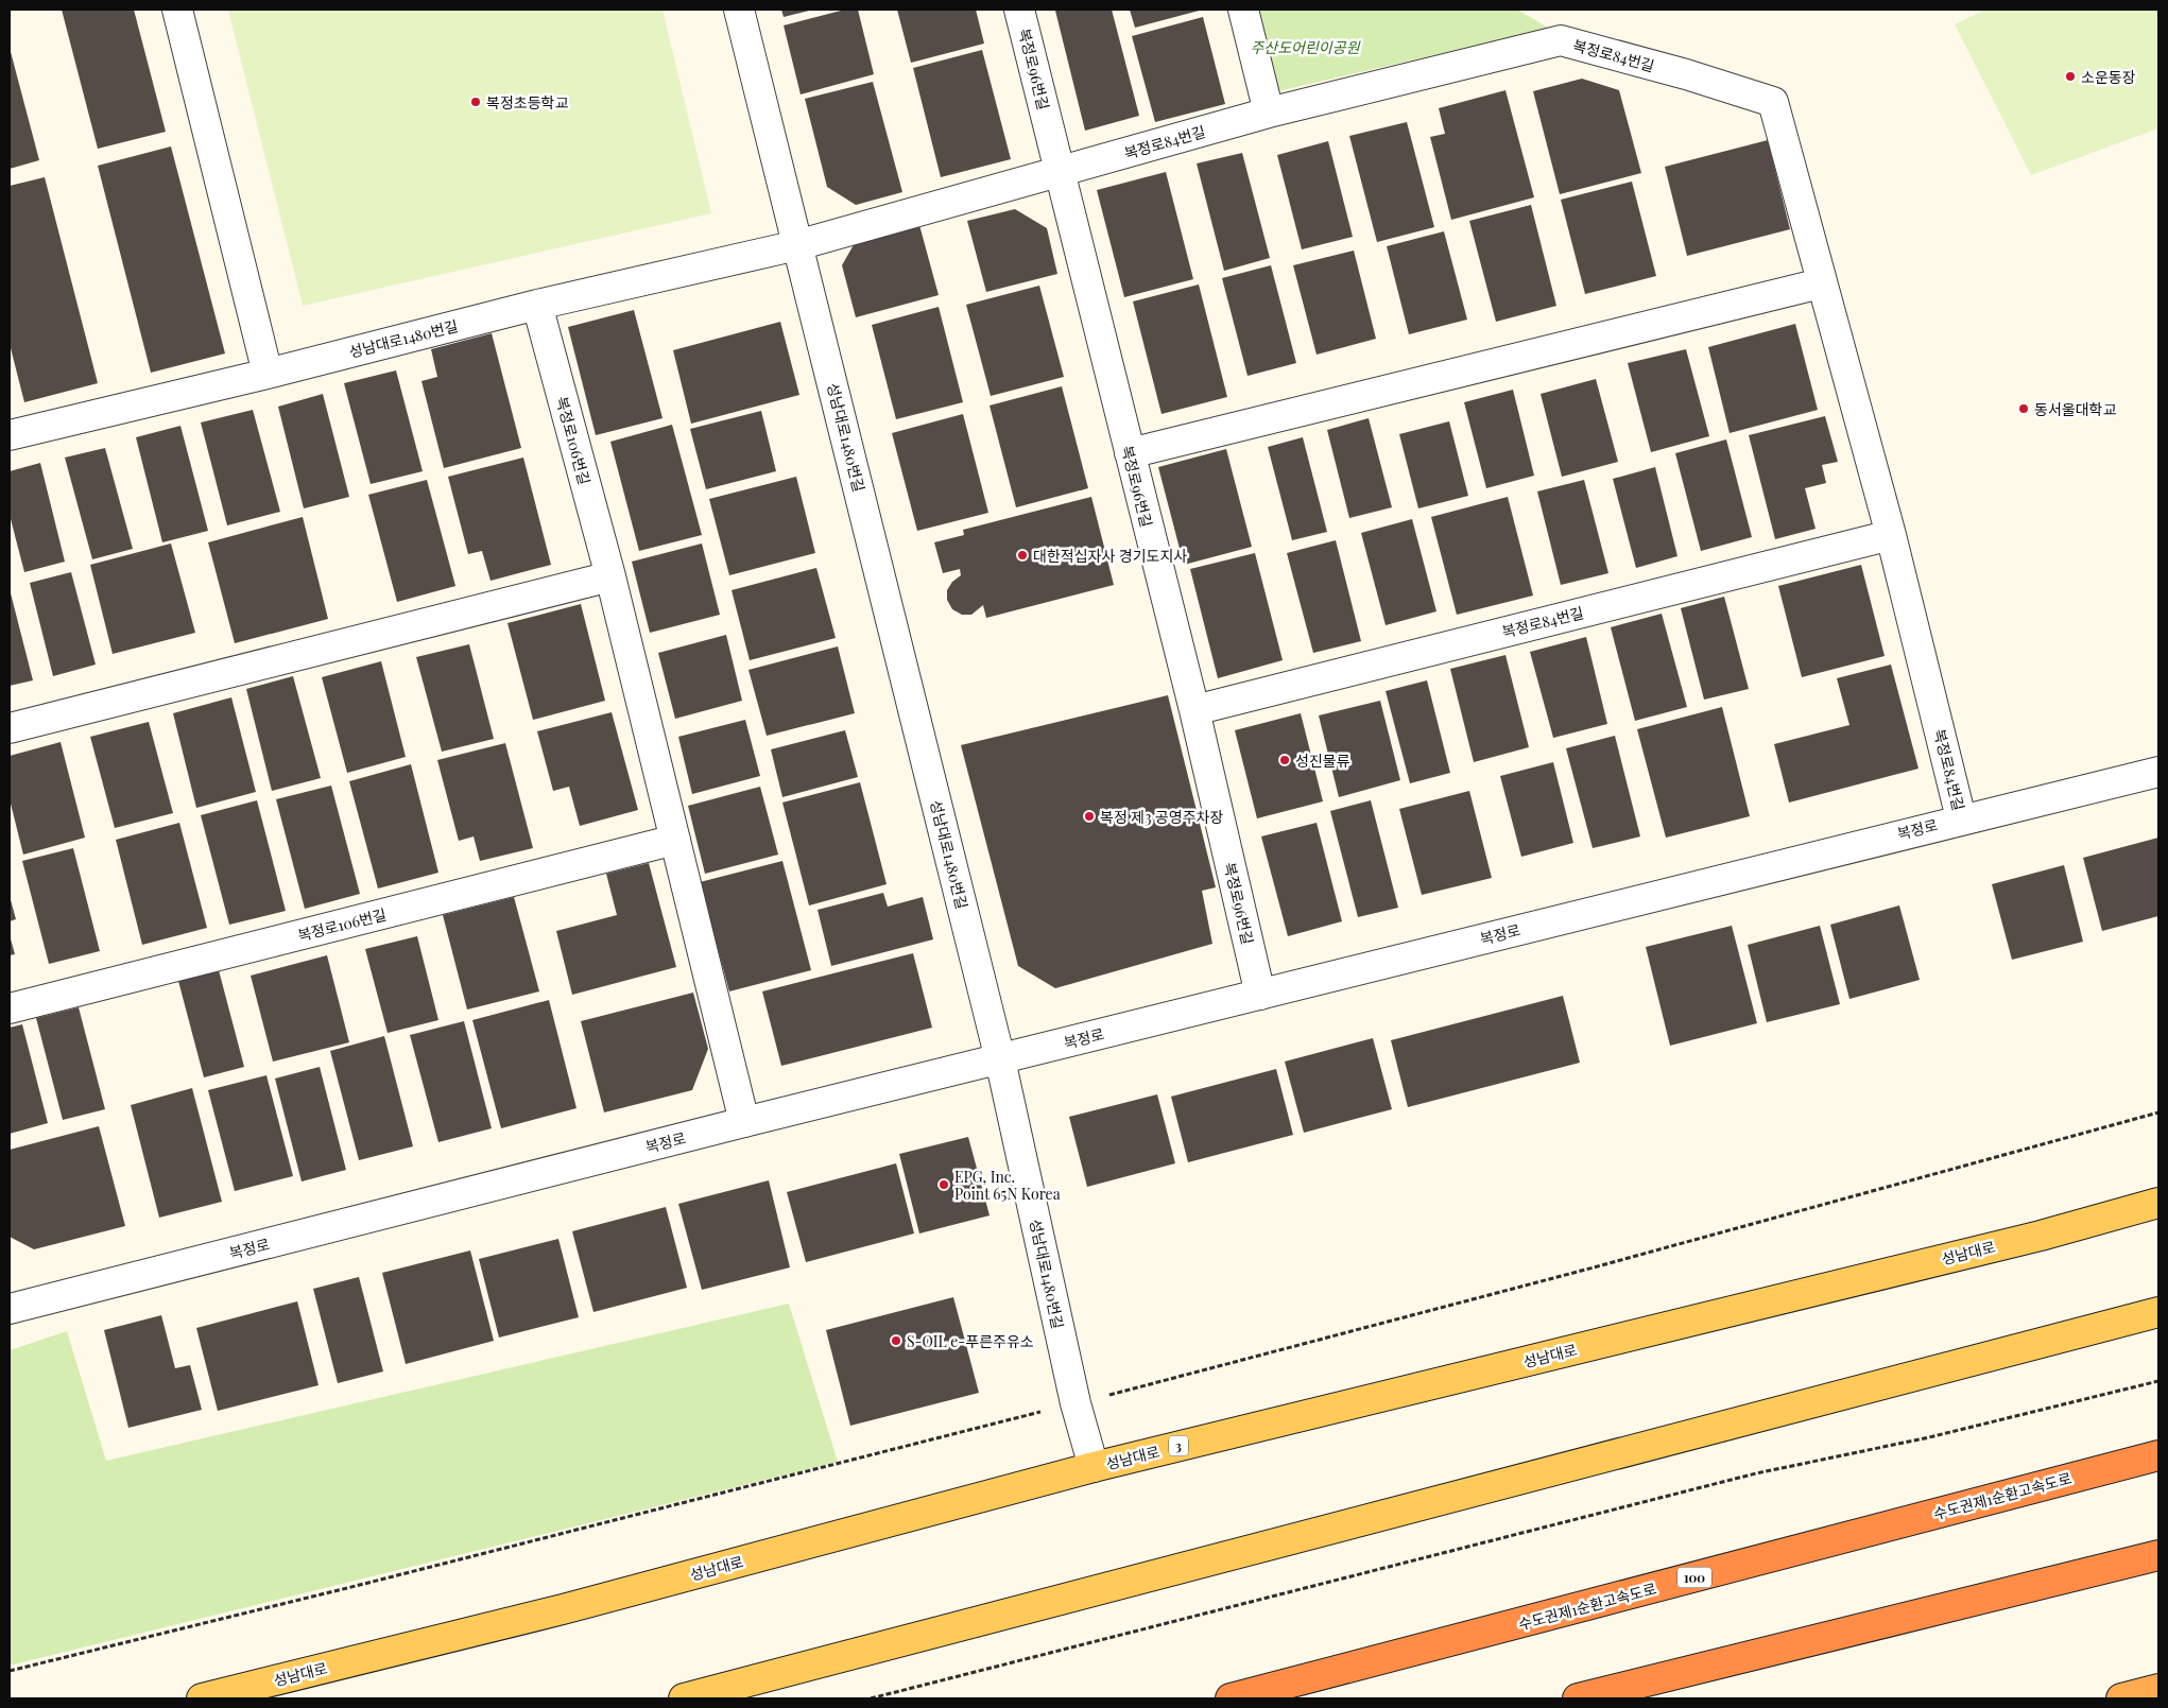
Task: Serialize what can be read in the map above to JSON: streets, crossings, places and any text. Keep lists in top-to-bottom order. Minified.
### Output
{"streets":{"highway":["수도권제1순환고속도로","100"],"main road":["성남대로","3"],"street":["복정로84번길","복정로96번길","성남대로1480번길","복정로106번길","복정로"]},"crossings":[["복정로84번길","복정로96번길"],["복정로84번길","성남대로1480번길"],["복정로84번길","복정로"],["복정로96번길","복정로"],["성남대로1480번길","복정로106번길"],["성남대로1480번길","복정로"],["성남대로1480번길","성남대로"],["복정로106번길","복정로"]],"parks":["주산도어린이공원"],"places":["소운동장","복정초등학교","동서울대학교","대한적십자사 경기도지사","성진물류","복정 제3 공영주차장","EPG, Inc. Point 65N Korea","S-OIL e-푸른주유소"]}
